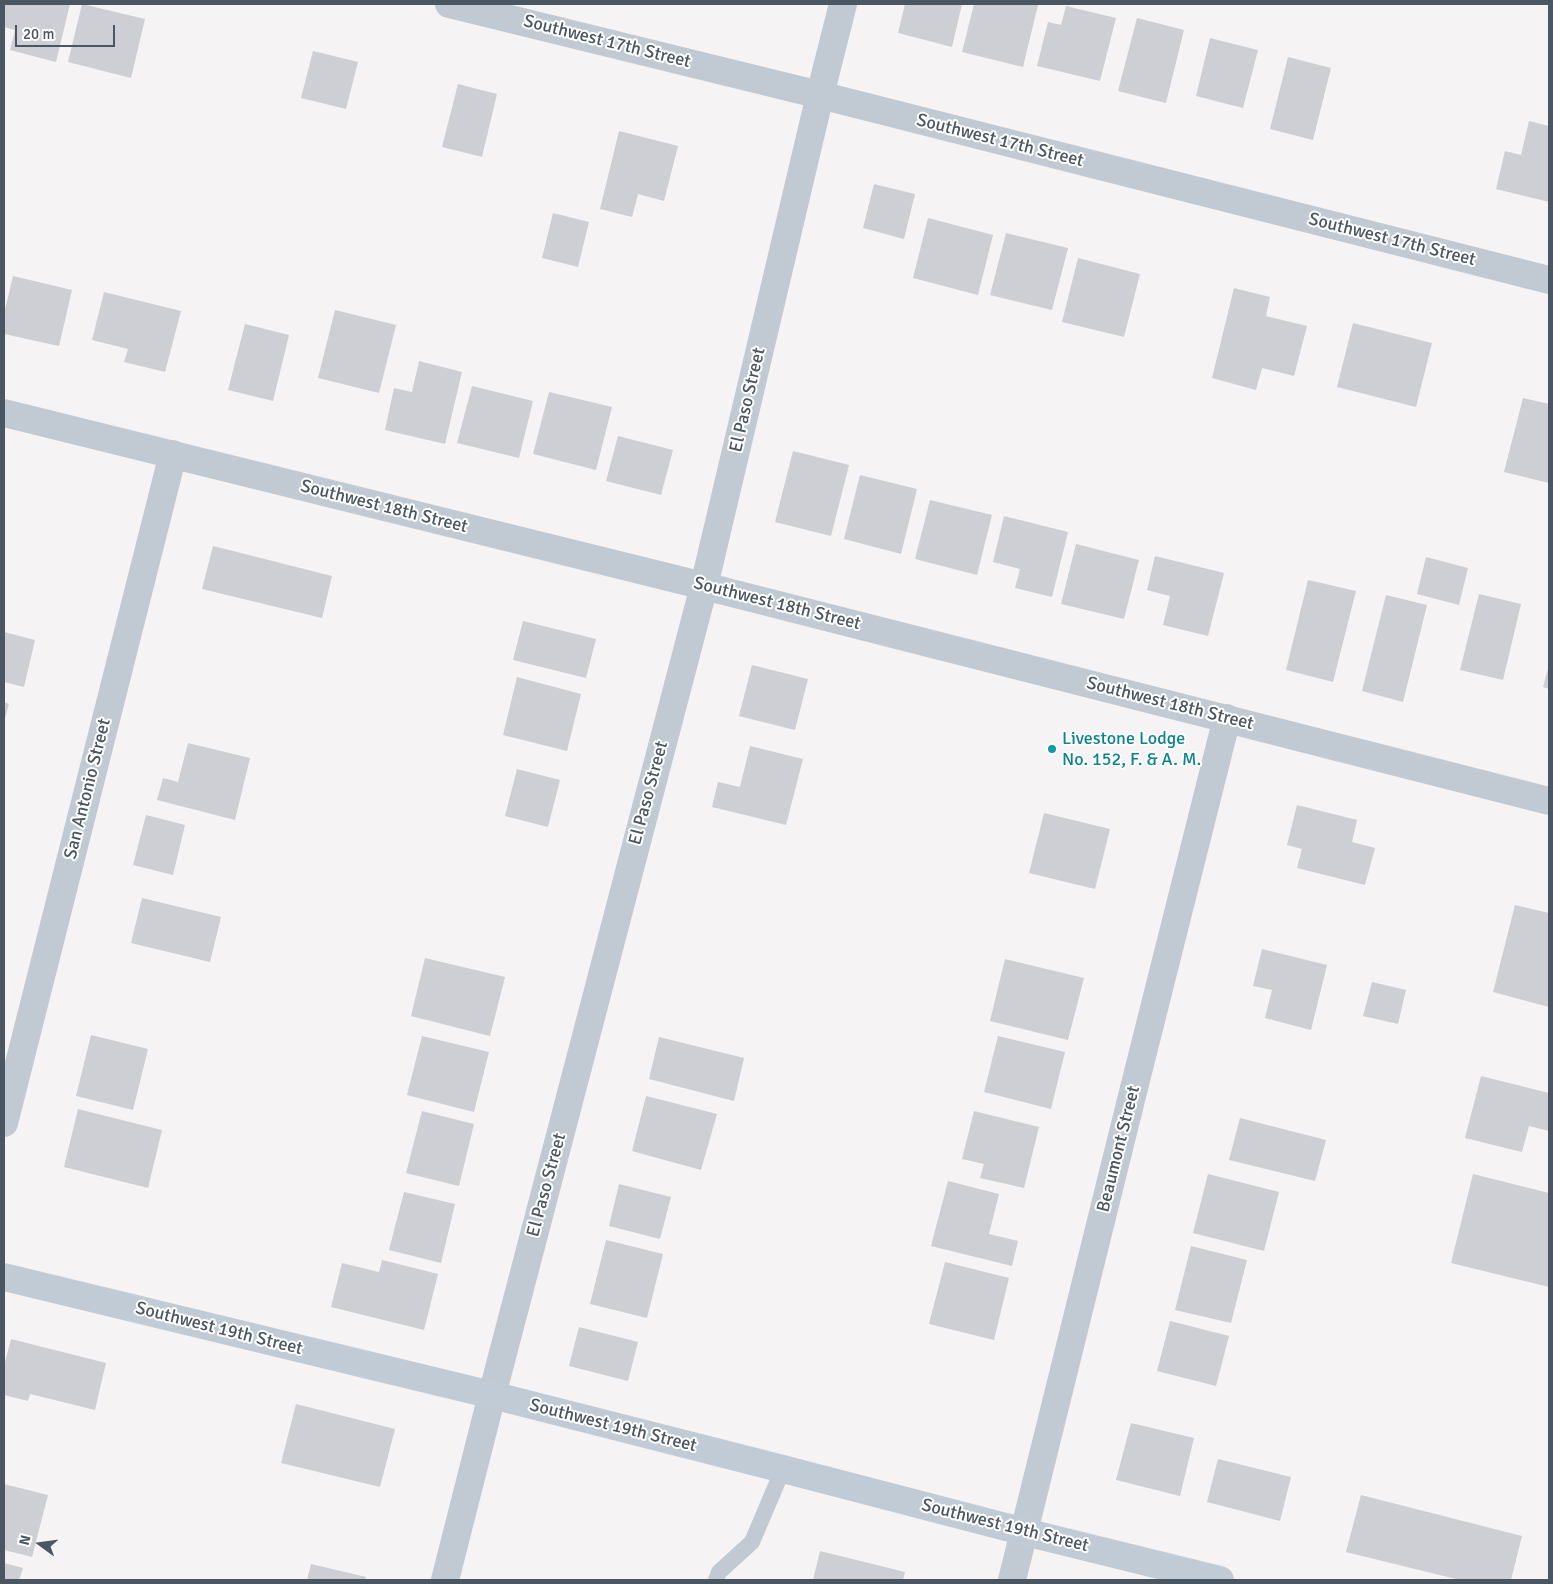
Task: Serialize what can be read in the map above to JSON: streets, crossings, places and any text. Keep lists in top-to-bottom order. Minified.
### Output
{"streets":{"street":["Southwest 17th Street","El Paso Street","Southwest 18th Street","San Antonio Street","Beaumont Street","Southwest 19th Street"]},"crossings":[["Southwest 17th Street","El Paso Street"],["El Paso Street","Southwest 18th Street"],["El Paso Street","Southwest 19th Street"],["Southwest 18th Street","San Antonio Street"],["Southwest 18th Street","Beaumont Street"],["Beaumont Street","Southwest 19th Street"]],"places":["Livestone Lodge No. 152, F. & A. M."],"scale_bar":"20 m","north":"left"}
